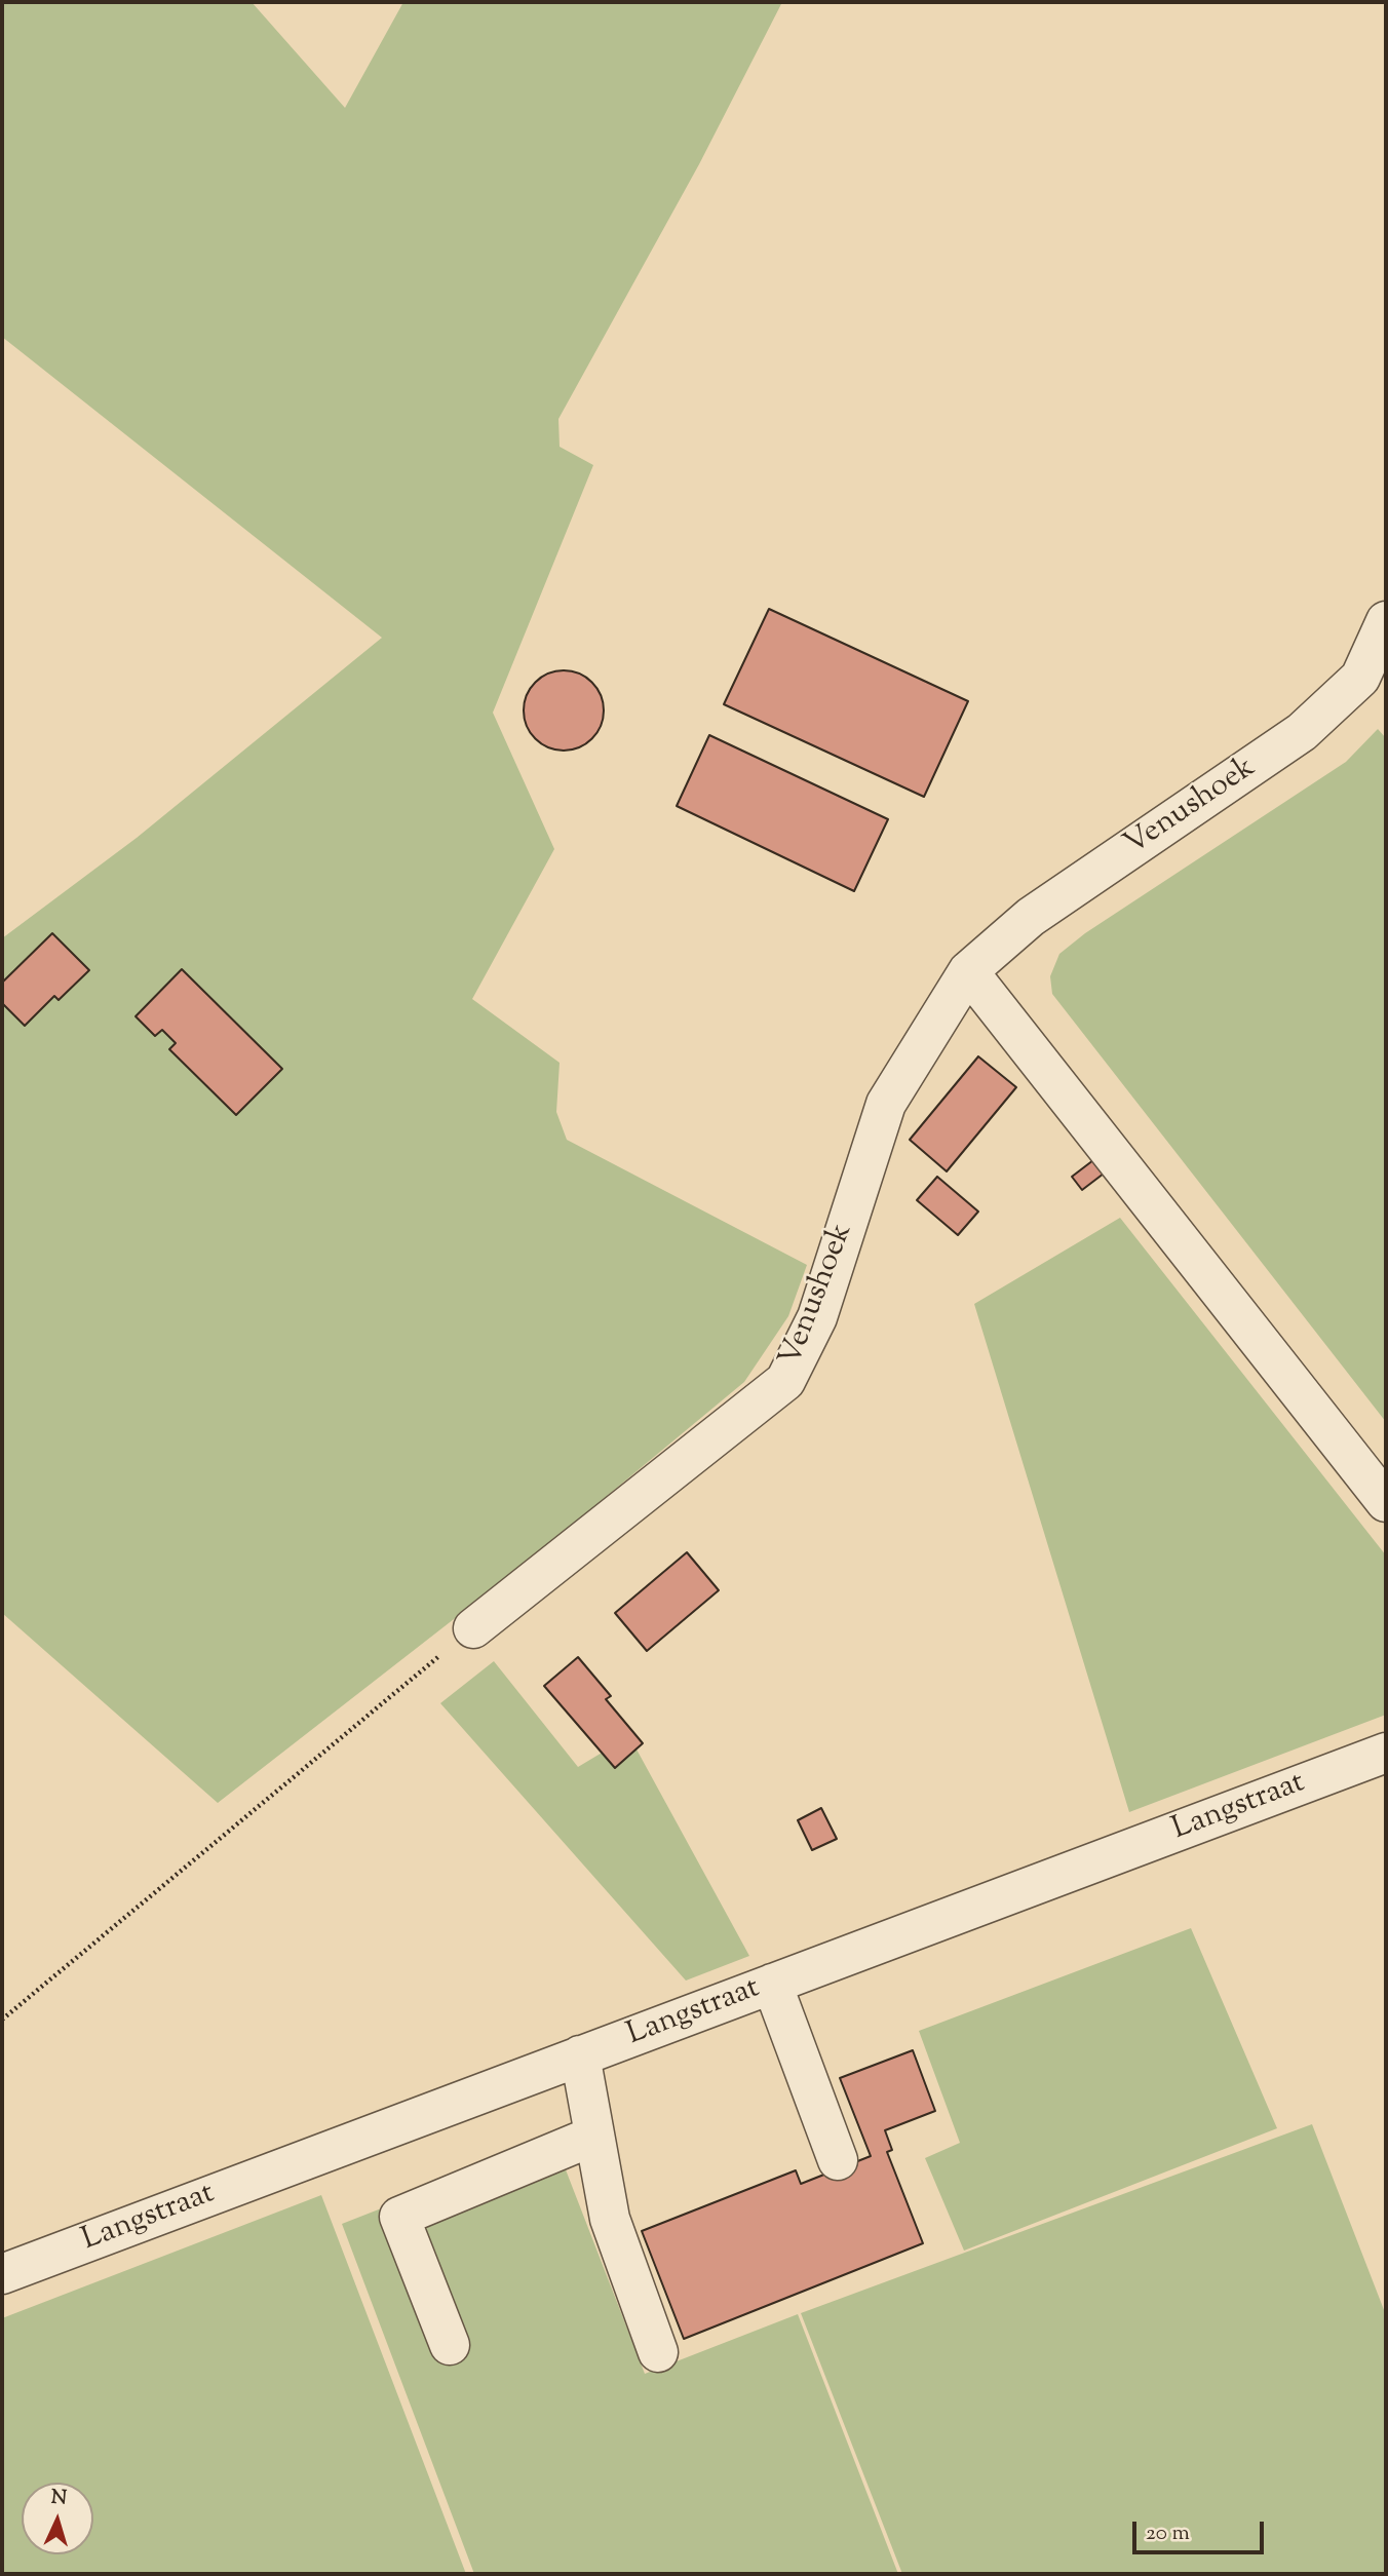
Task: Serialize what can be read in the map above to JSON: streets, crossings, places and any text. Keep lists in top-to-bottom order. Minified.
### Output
{"streets":{"street":["Venushoek","Langstraat"]},"scale_bar":"20 m","north":"top"}
